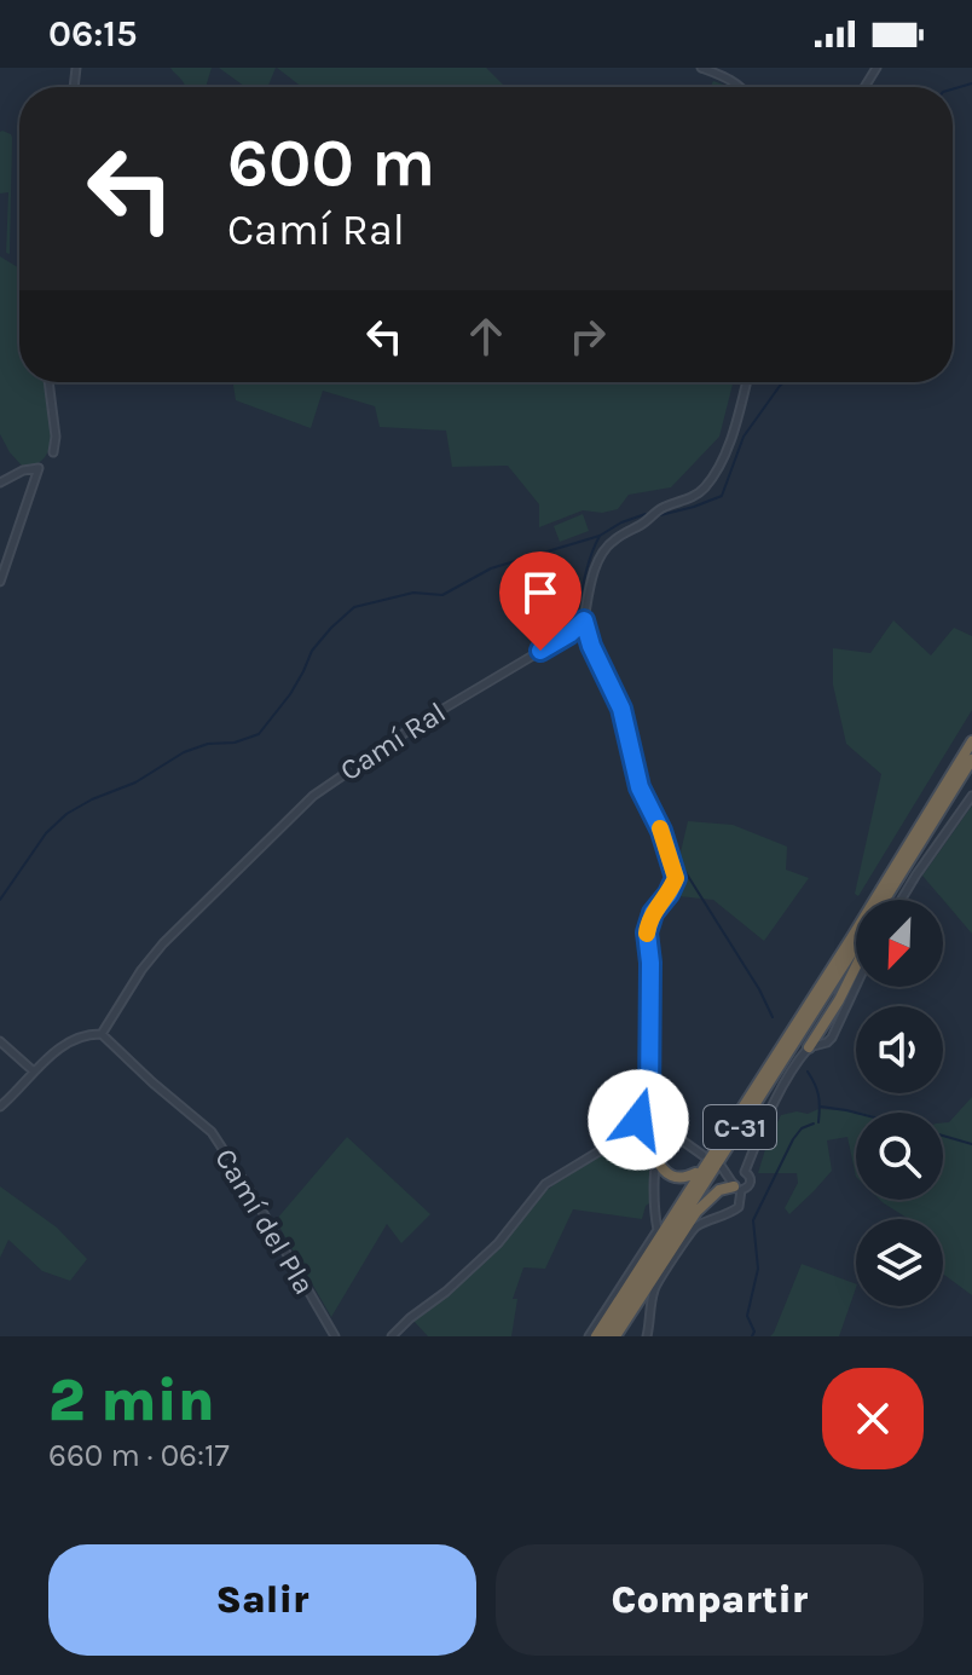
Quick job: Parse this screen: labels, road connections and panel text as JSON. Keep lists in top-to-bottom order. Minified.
{"streets":{"highway":["C-31"],"street":["Camí Ral","Camí del Pla"]},"crossings":[["Camí Ral","Camí del Pla"]],"north":"bottom left","page":{"status":"06:15","turn":["600 m","Camí Ral"],"heading":["2 min","660 m · 06:17"],"buttons":["Salir","Compartir"]}}
